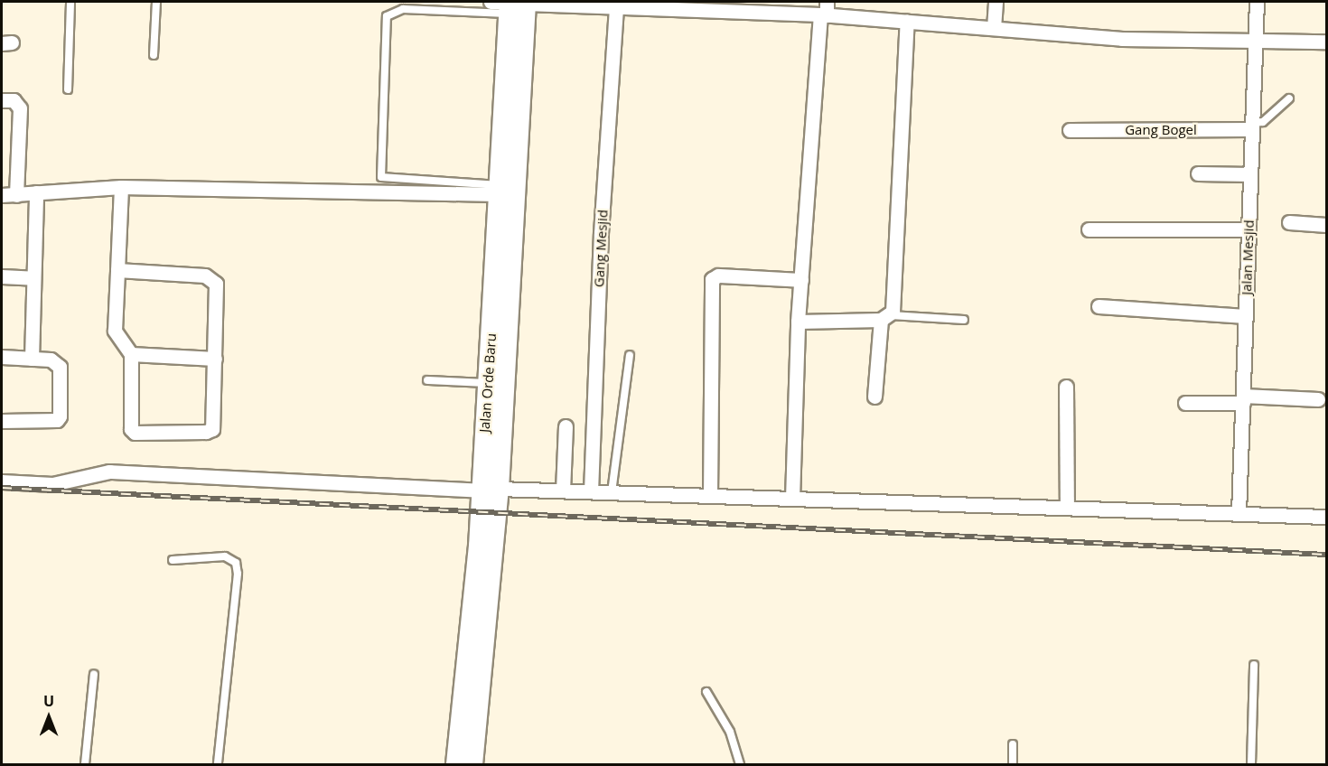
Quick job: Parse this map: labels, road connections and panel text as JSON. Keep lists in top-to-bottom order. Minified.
{"streets":{"main road":["Jalan Orde Baru"],"street":["Gang Bogel","Gang Mesjid","Jalan Mesjid"]},"crossings":[["Gang Bogel","Jalan Mesjid"]],"north":"top"}
